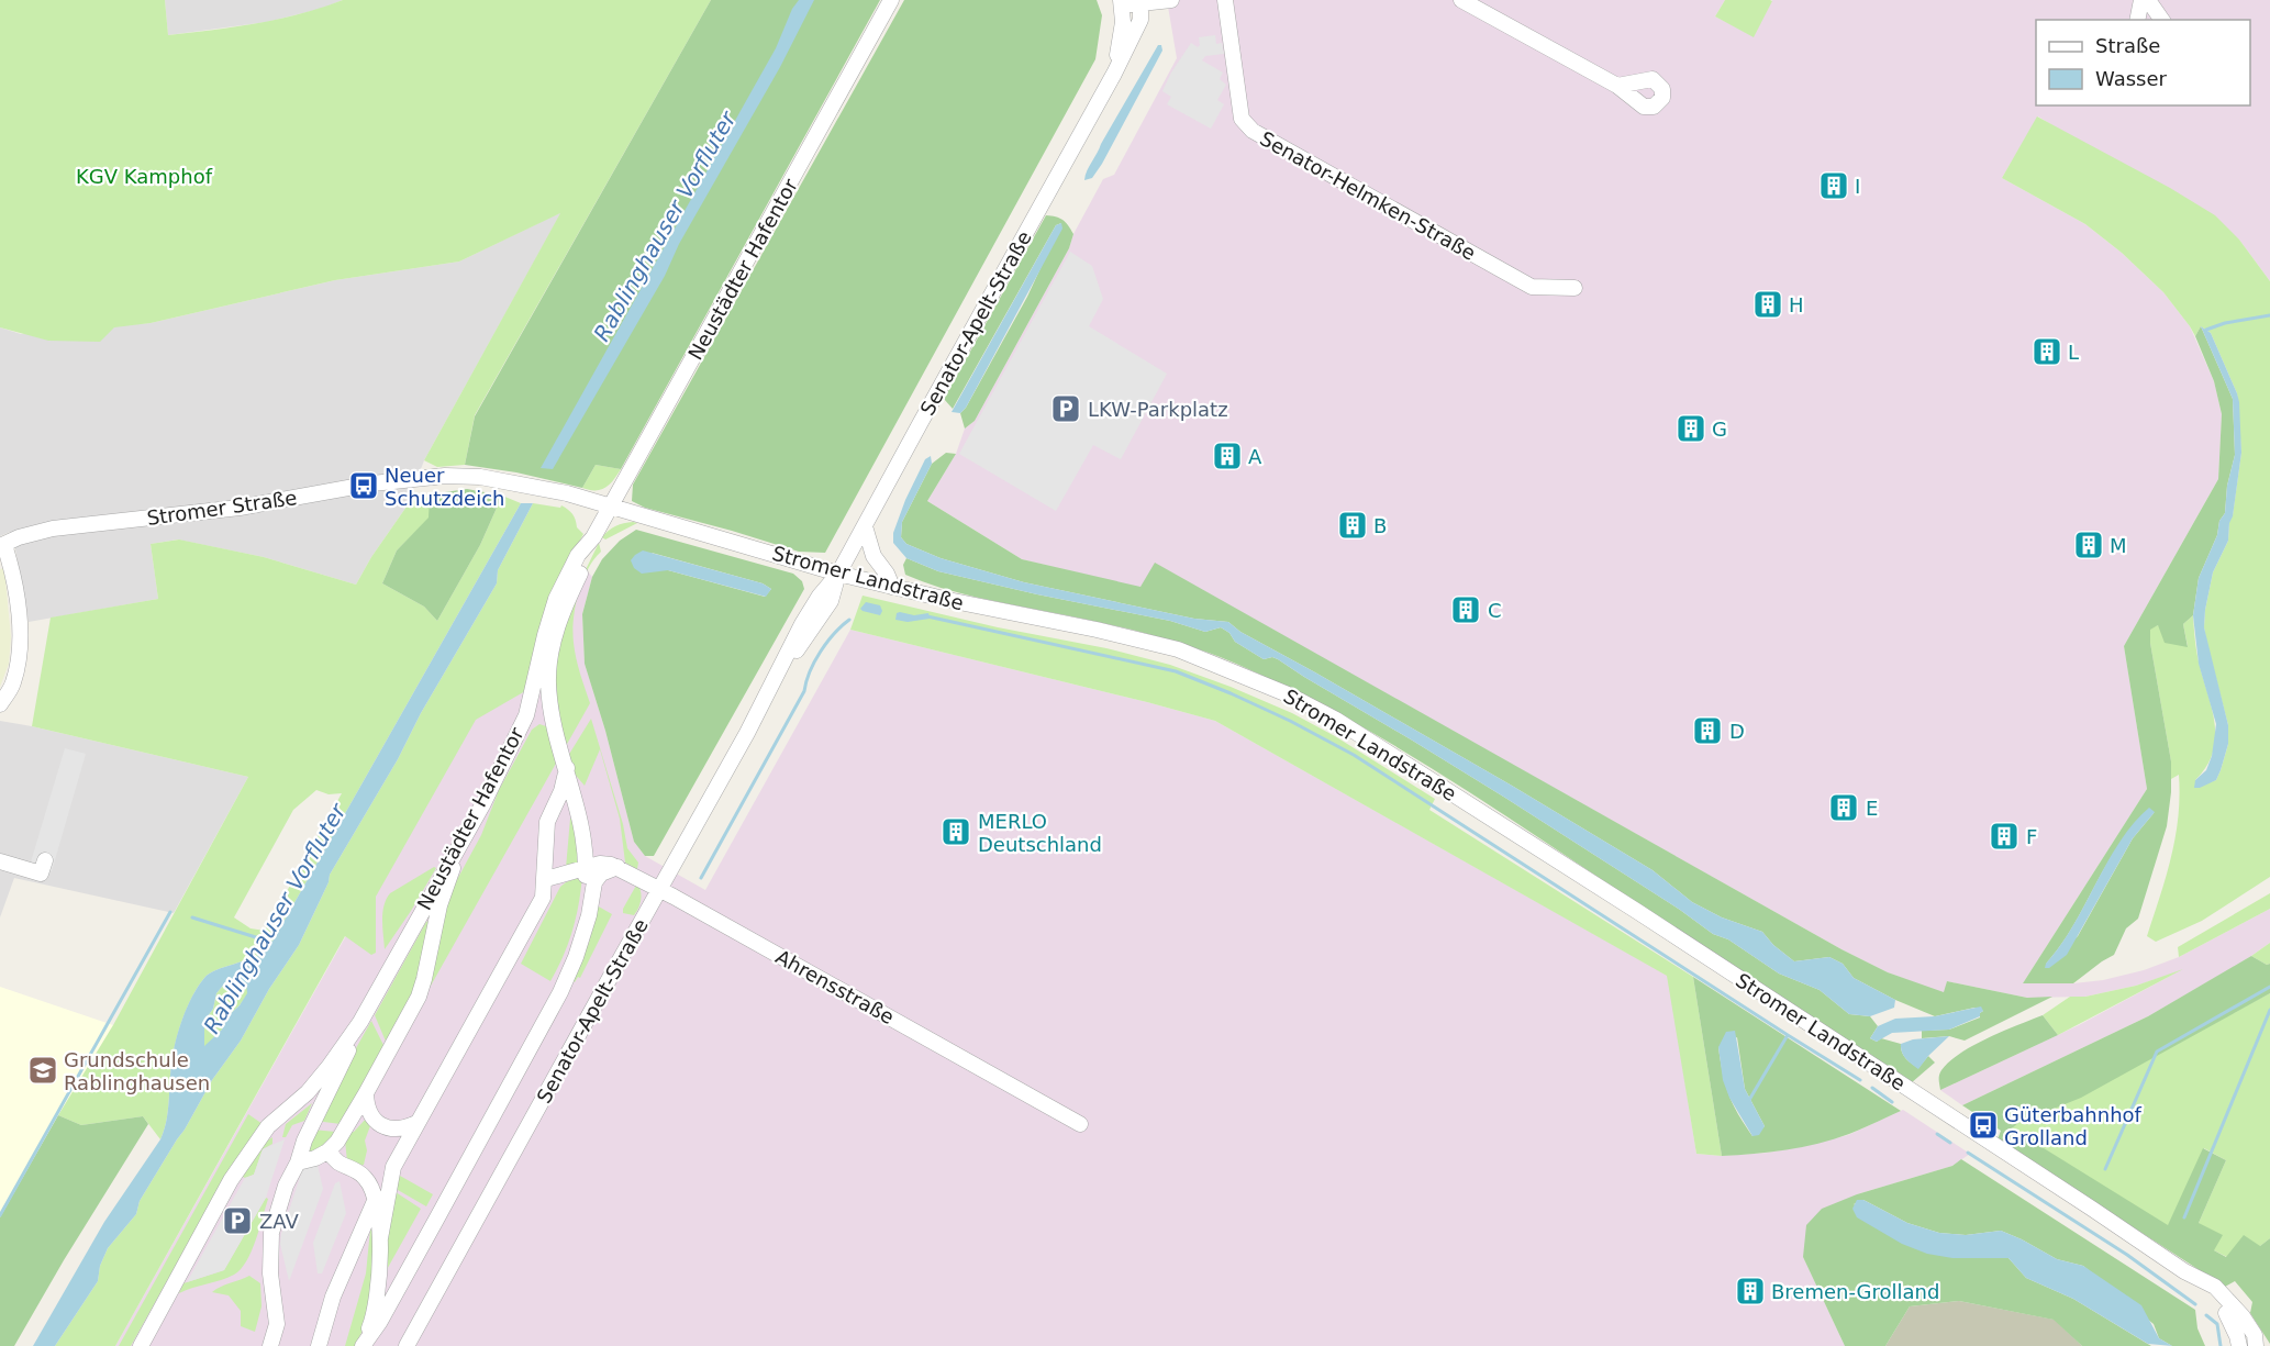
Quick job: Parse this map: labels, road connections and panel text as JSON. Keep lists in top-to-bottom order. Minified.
{"streets":{"street":["Senator-Helmken-Straße","Neustädter Hafentor","Senator-Apelt-Straße","Stromer Straße","Stromer Landstraße","Ahrensstraße"]},"crossings":[["Neustädter Hafentor","Stromer Landstraße"],["Neustädter Hafentor","Ahrensstraße"],["Senator-Apelt-Straße","Stromer Landstraße"],["Senator-Apelt-Straße","Ahrensstraße"],["Stromer Straße","Stromer Landstraße"]],"water":["Rablinghauser Vorfluter"],"parks":["KGV Kamphof"],"places":{"building":["I","H","L","G","A","B","M","C","D","E","MERLO Deutschland","F","Bremen-Grolland"],"parking":["LKW-Parkplatz","ZAV"],"bus stop":["Neuer Schutzdeich","Güterbahnhof Grolland"],"school or university":["Grundschule Rablinghausen"]},"legend":["Straße","Wasser"]}
